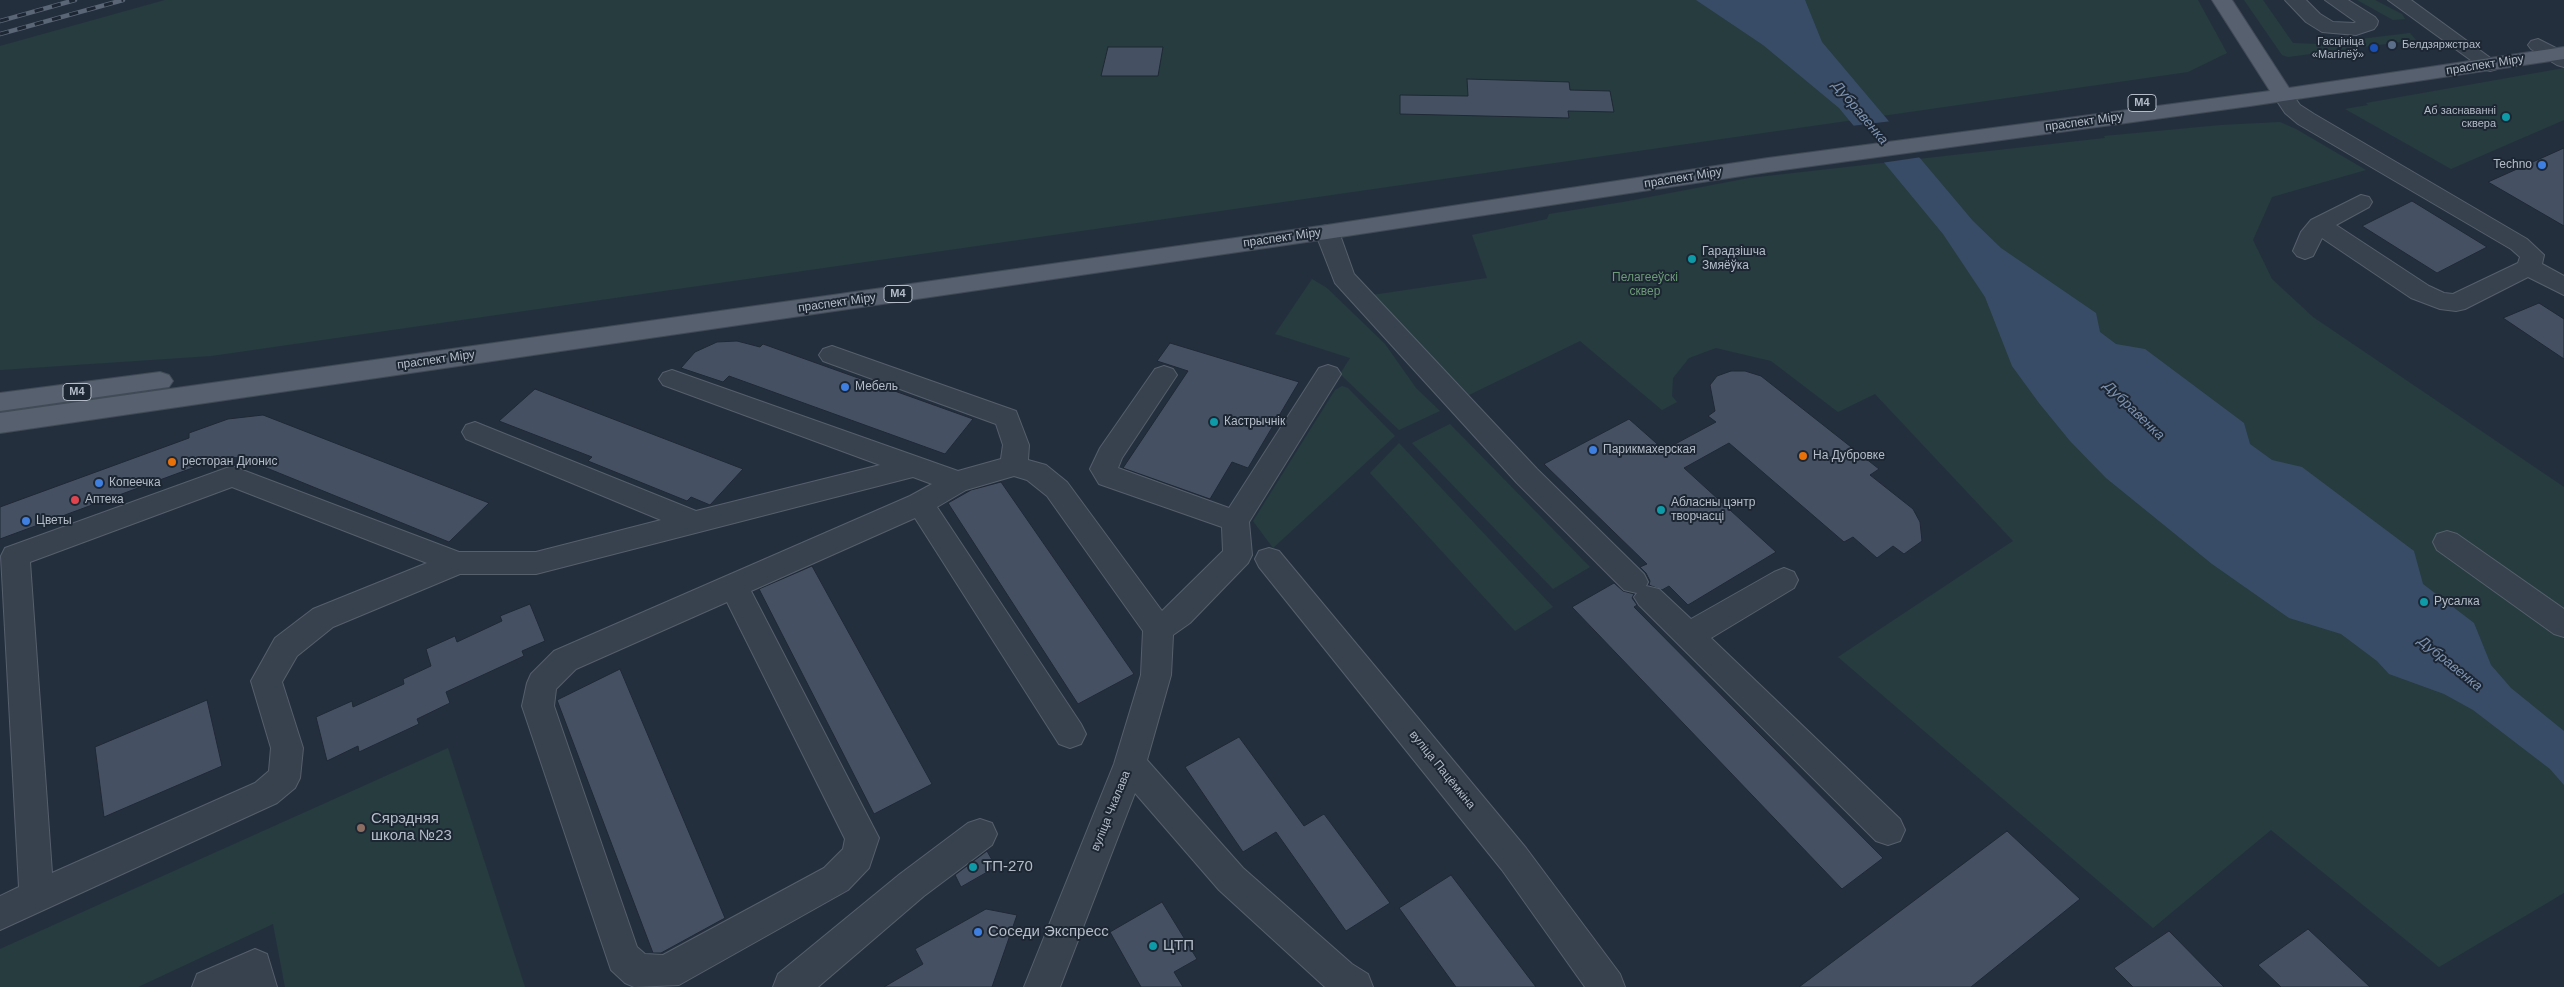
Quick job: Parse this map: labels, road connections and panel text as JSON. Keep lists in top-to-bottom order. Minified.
{"streets":{"main road":["праспект Міру","М4"],"street":["вуліца Пацёмкіна","вуліца Чкалава"]},"water":["Дубравенка"],"parks":["Пелагееўскі сквер"],"places":["Белдзяржстрах","Гасцініца «Магілёў»","Аб заснаванні сквера","Techno","Гарадзішча Змяёўка","Мебель","Кастрычнік","Парикмахерская","На Дубровке","ресторан Дионис","Копеечка","Аптека","Абласны цэнтр творчасці","Цветы","Русалка","Сярэдняя школа №23","ТП-270","Соседи Экспресс","ЦТП"]}
